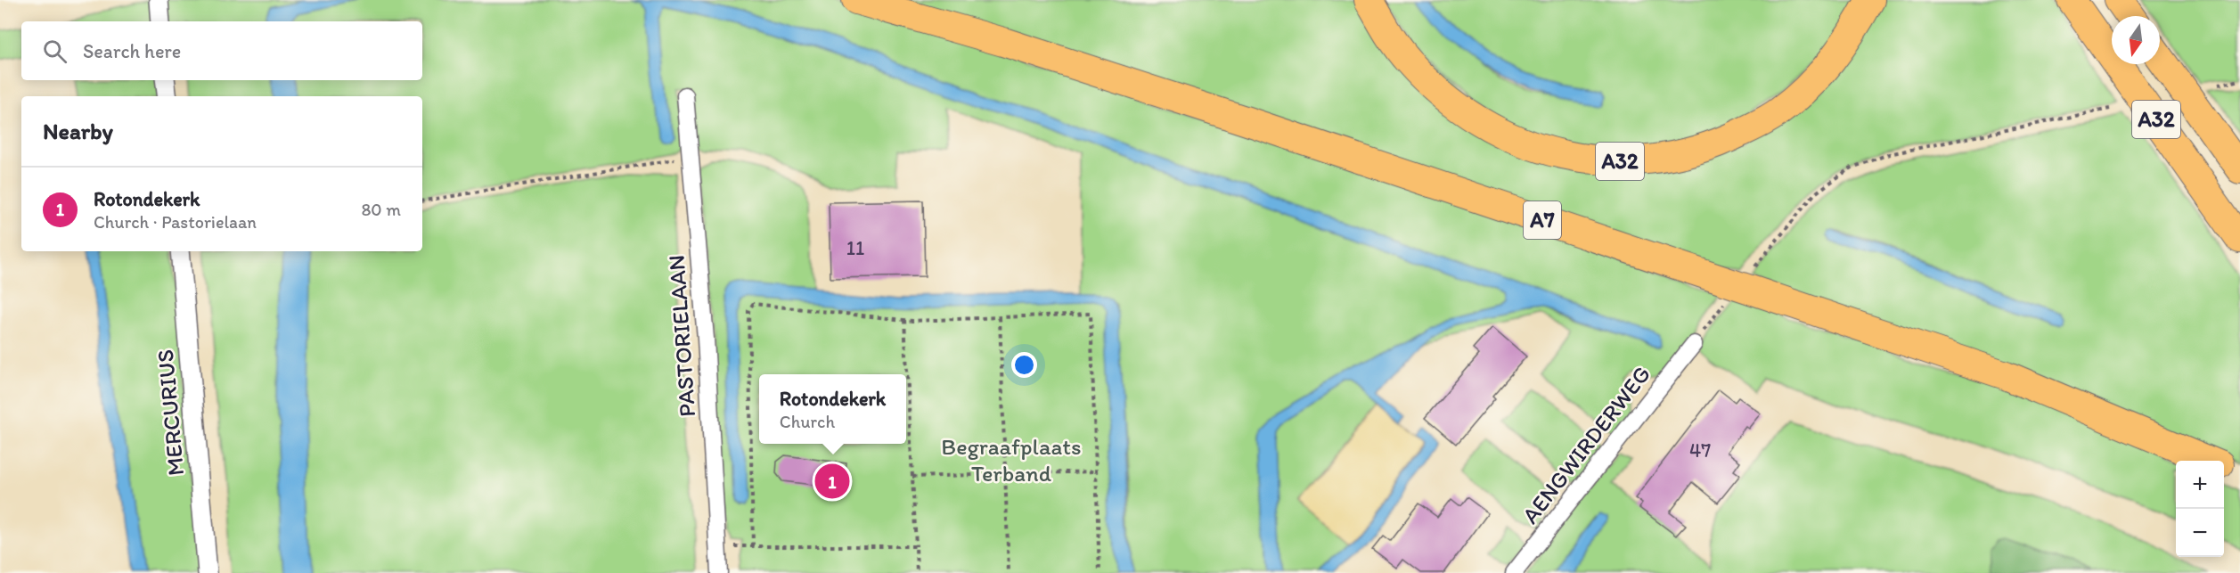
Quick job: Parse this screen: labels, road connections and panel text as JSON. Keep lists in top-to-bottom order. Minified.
{"streets":{"highway":["A32","A7"],"street":["PASTORIELAAN","MERCURIUS","AENGWIRDERWEG"]},"parks":["Begraafplaats Terband"],"house_numbers":["11","47"],"north":"bottom","page":{"search":"Search here","heading":"Nearby","list":[{"mark":"1","name":"Rotondekerk","note":"Church · Pastorielaan","value":"80 m"}],"popup":["Rotondekerk","Church"],"map_buttons":["+","−"],"pins":"1"}}
